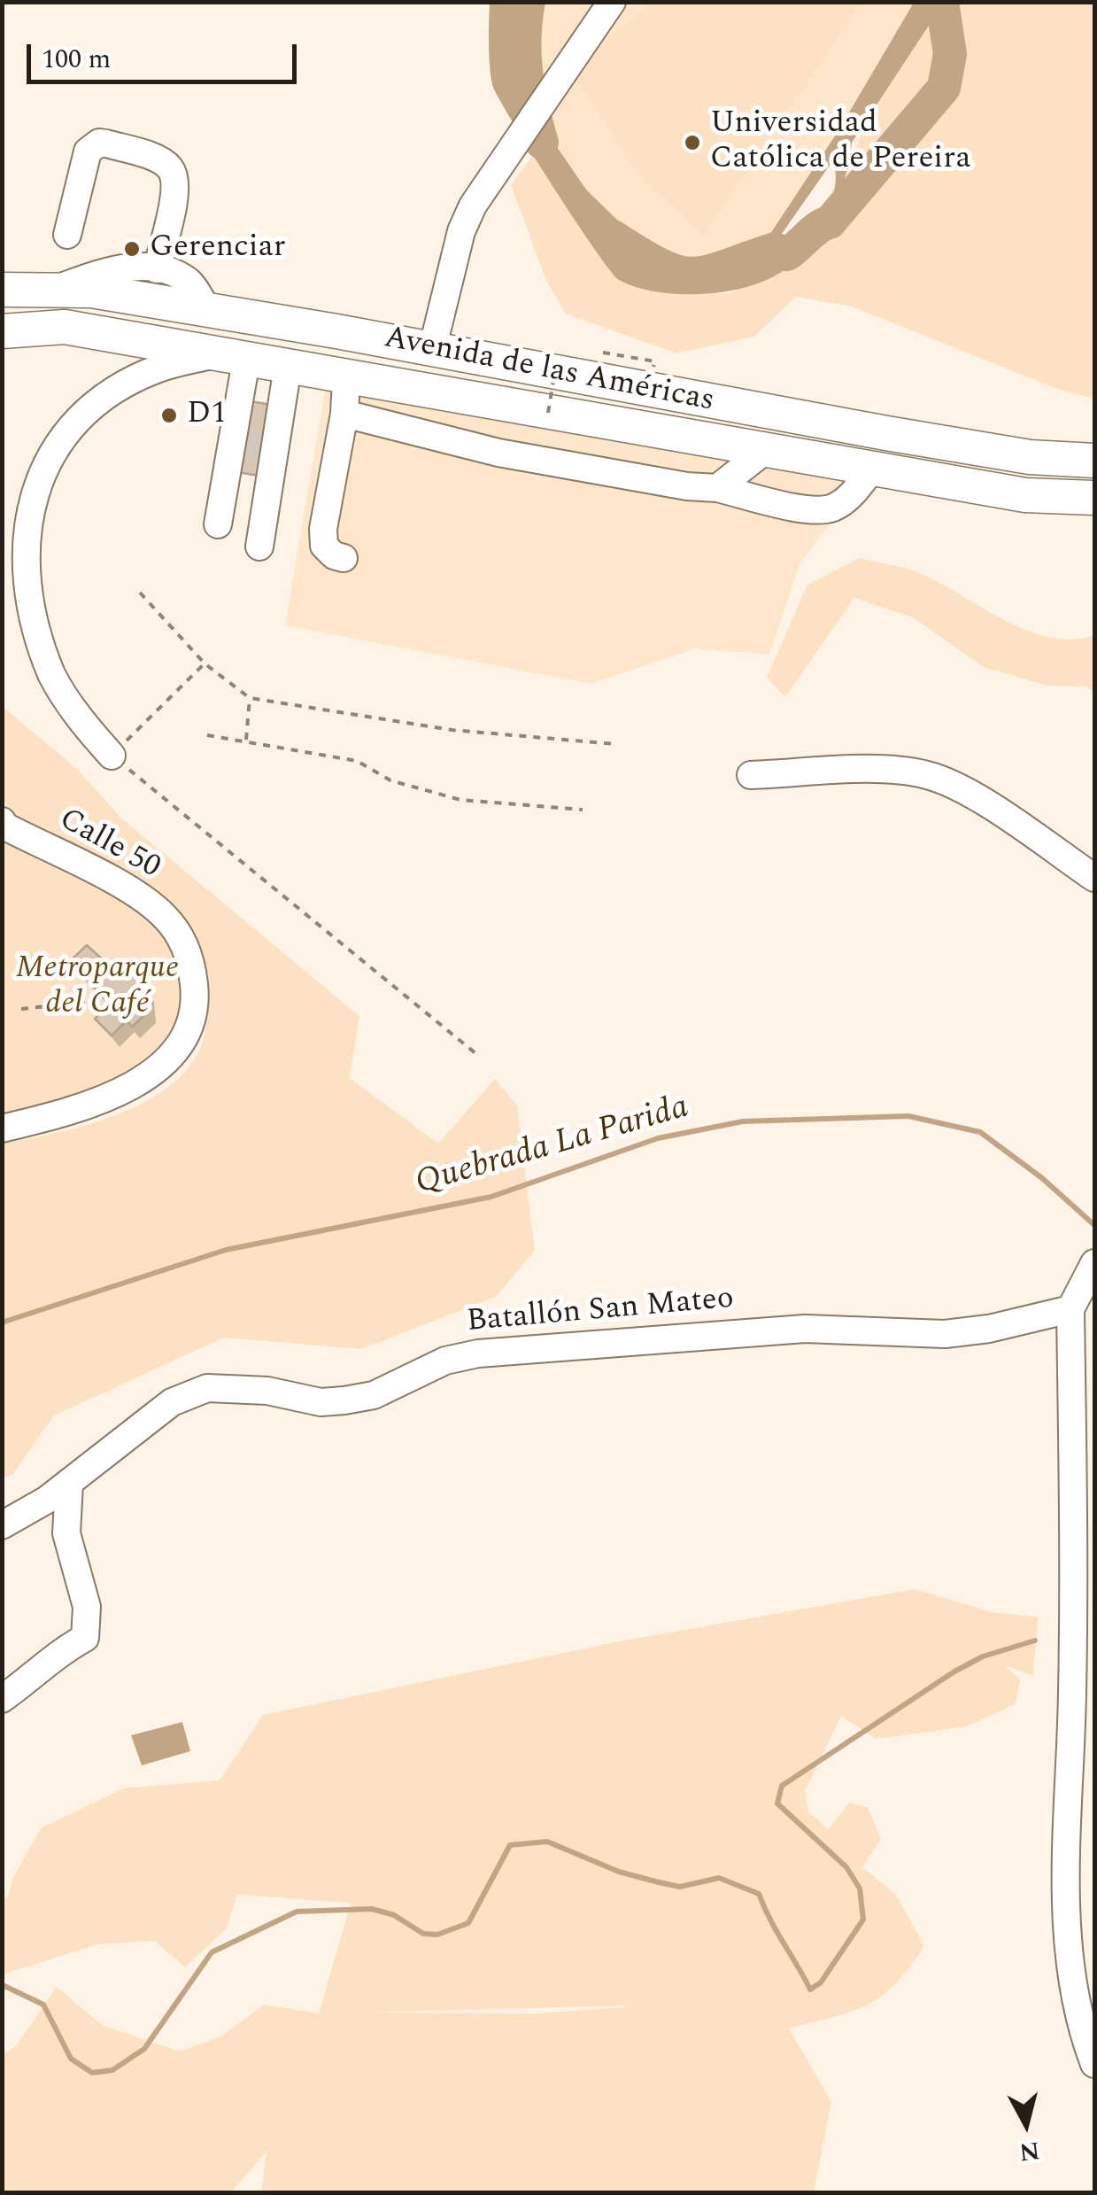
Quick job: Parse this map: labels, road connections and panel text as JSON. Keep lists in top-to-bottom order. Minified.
{"streets":{"main road":["Avenida de las Américas"],"street":["Calle 50","Batallón San Mateo"]},"water":["Quebrada La Parida"],"parks":["Metroparque del Café"],"places":["Universidad Católica de Pereira","Gerenciar","D1"],"scale_bar":"100 m","north":"bottom"}
